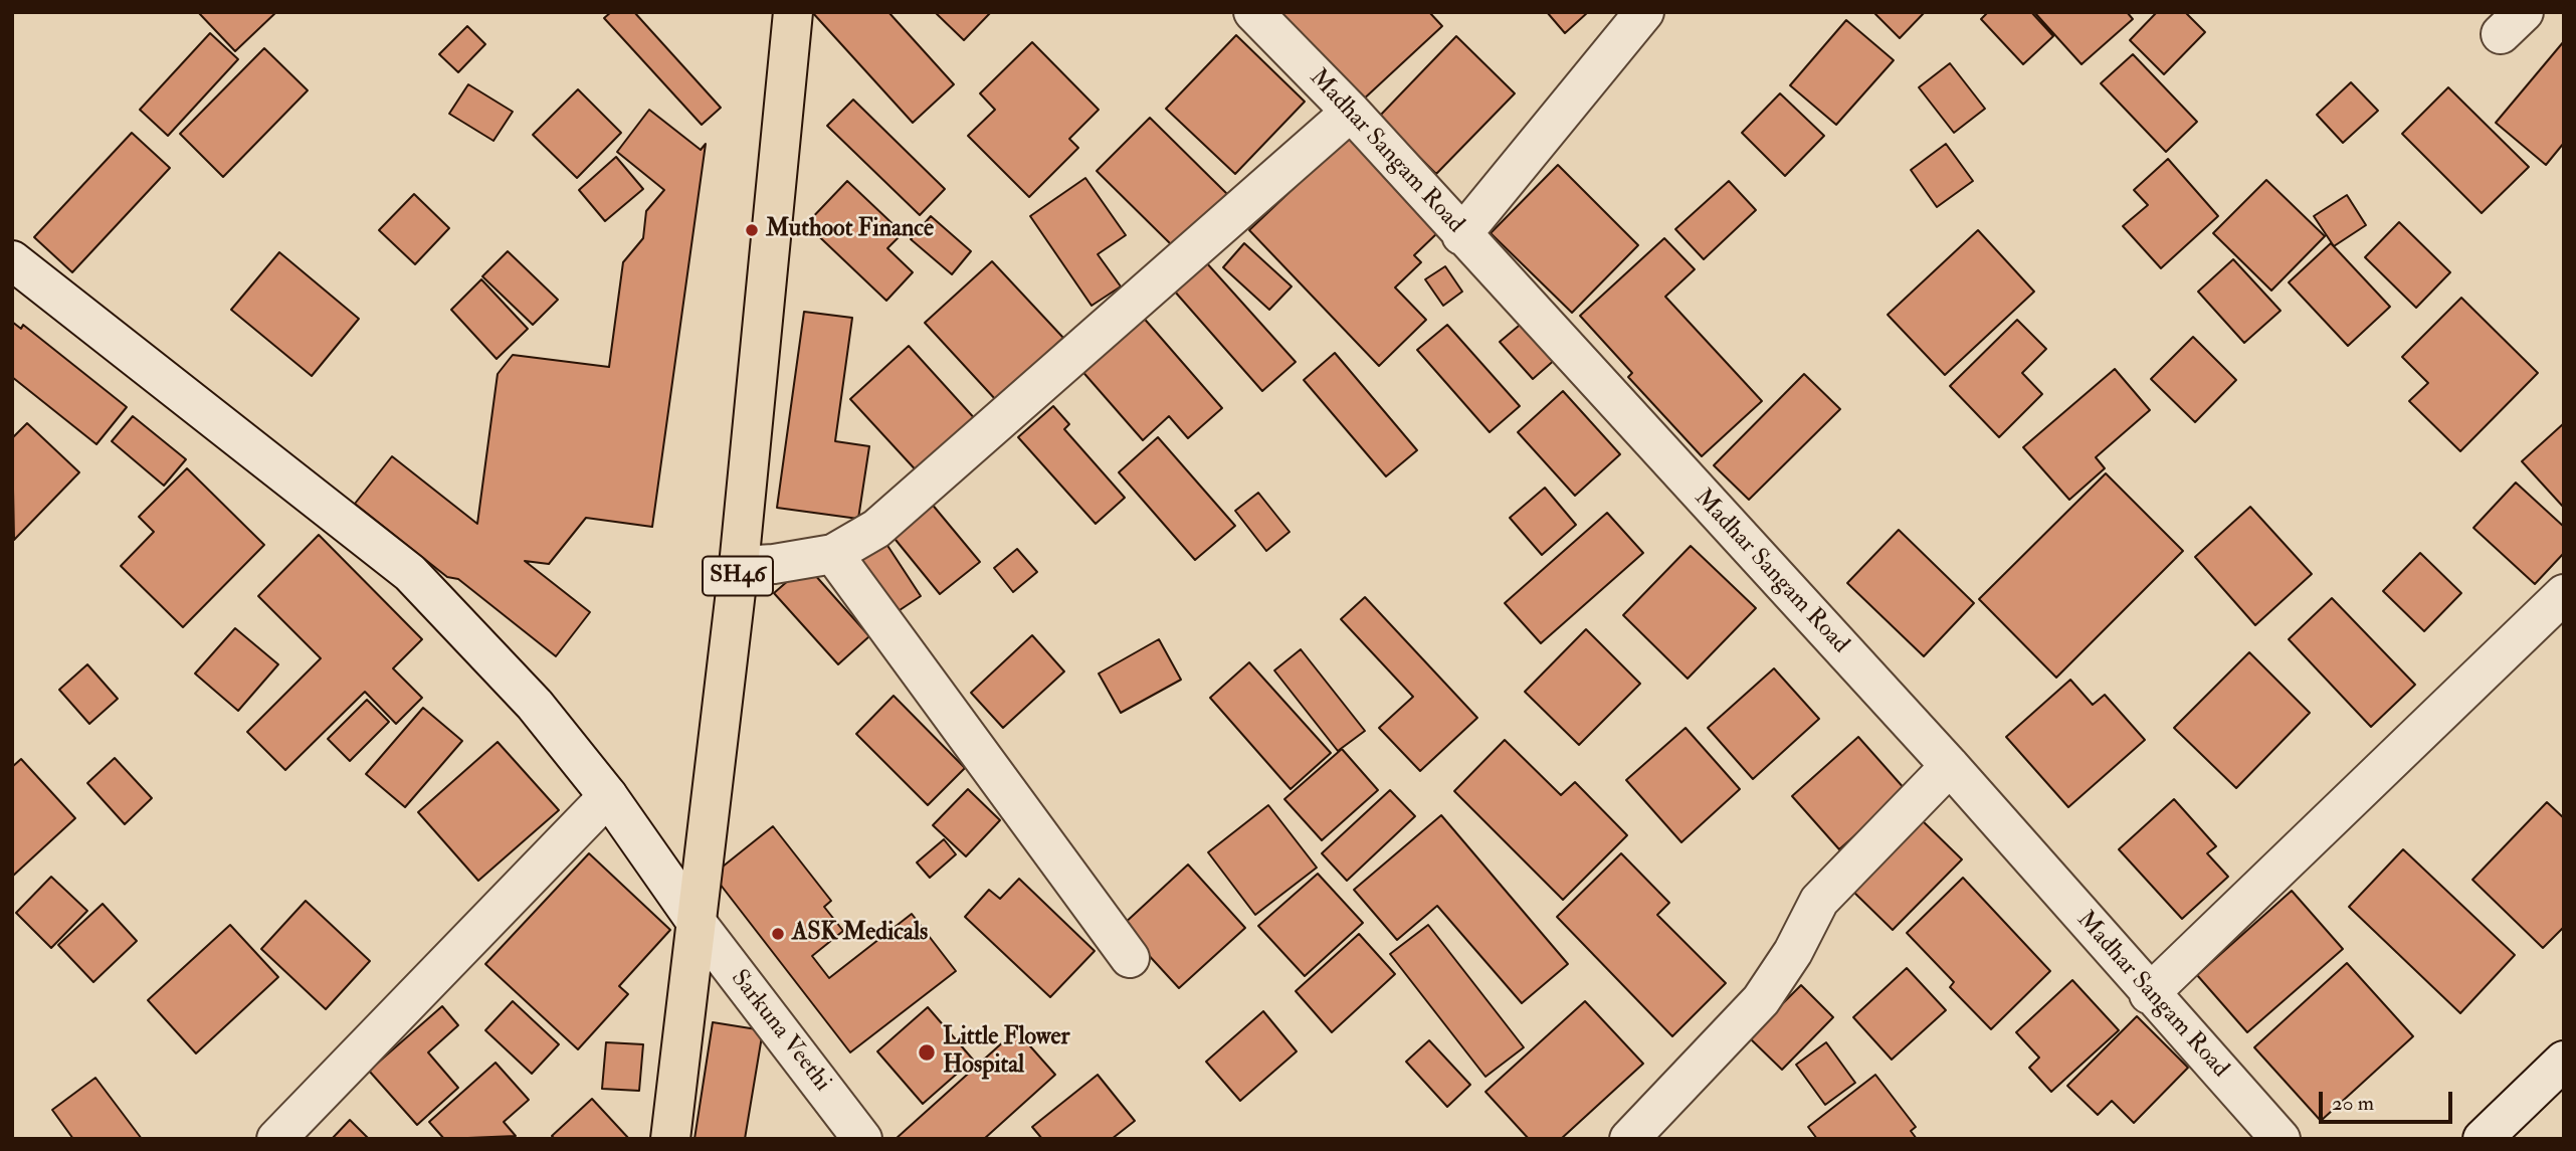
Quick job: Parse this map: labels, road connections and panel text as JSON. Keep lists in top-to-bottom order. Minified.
{"streets":{"main road":["SH46"],"street":["Madhar Sangam Road","Sarkuna Veethi"]},"crossings":[["SH46","Sarkuna Veethi"]],"places":["Muthoot Finance","ASK Medicals","Little Flower Hospital"],"scale_bar":"20 m"}
